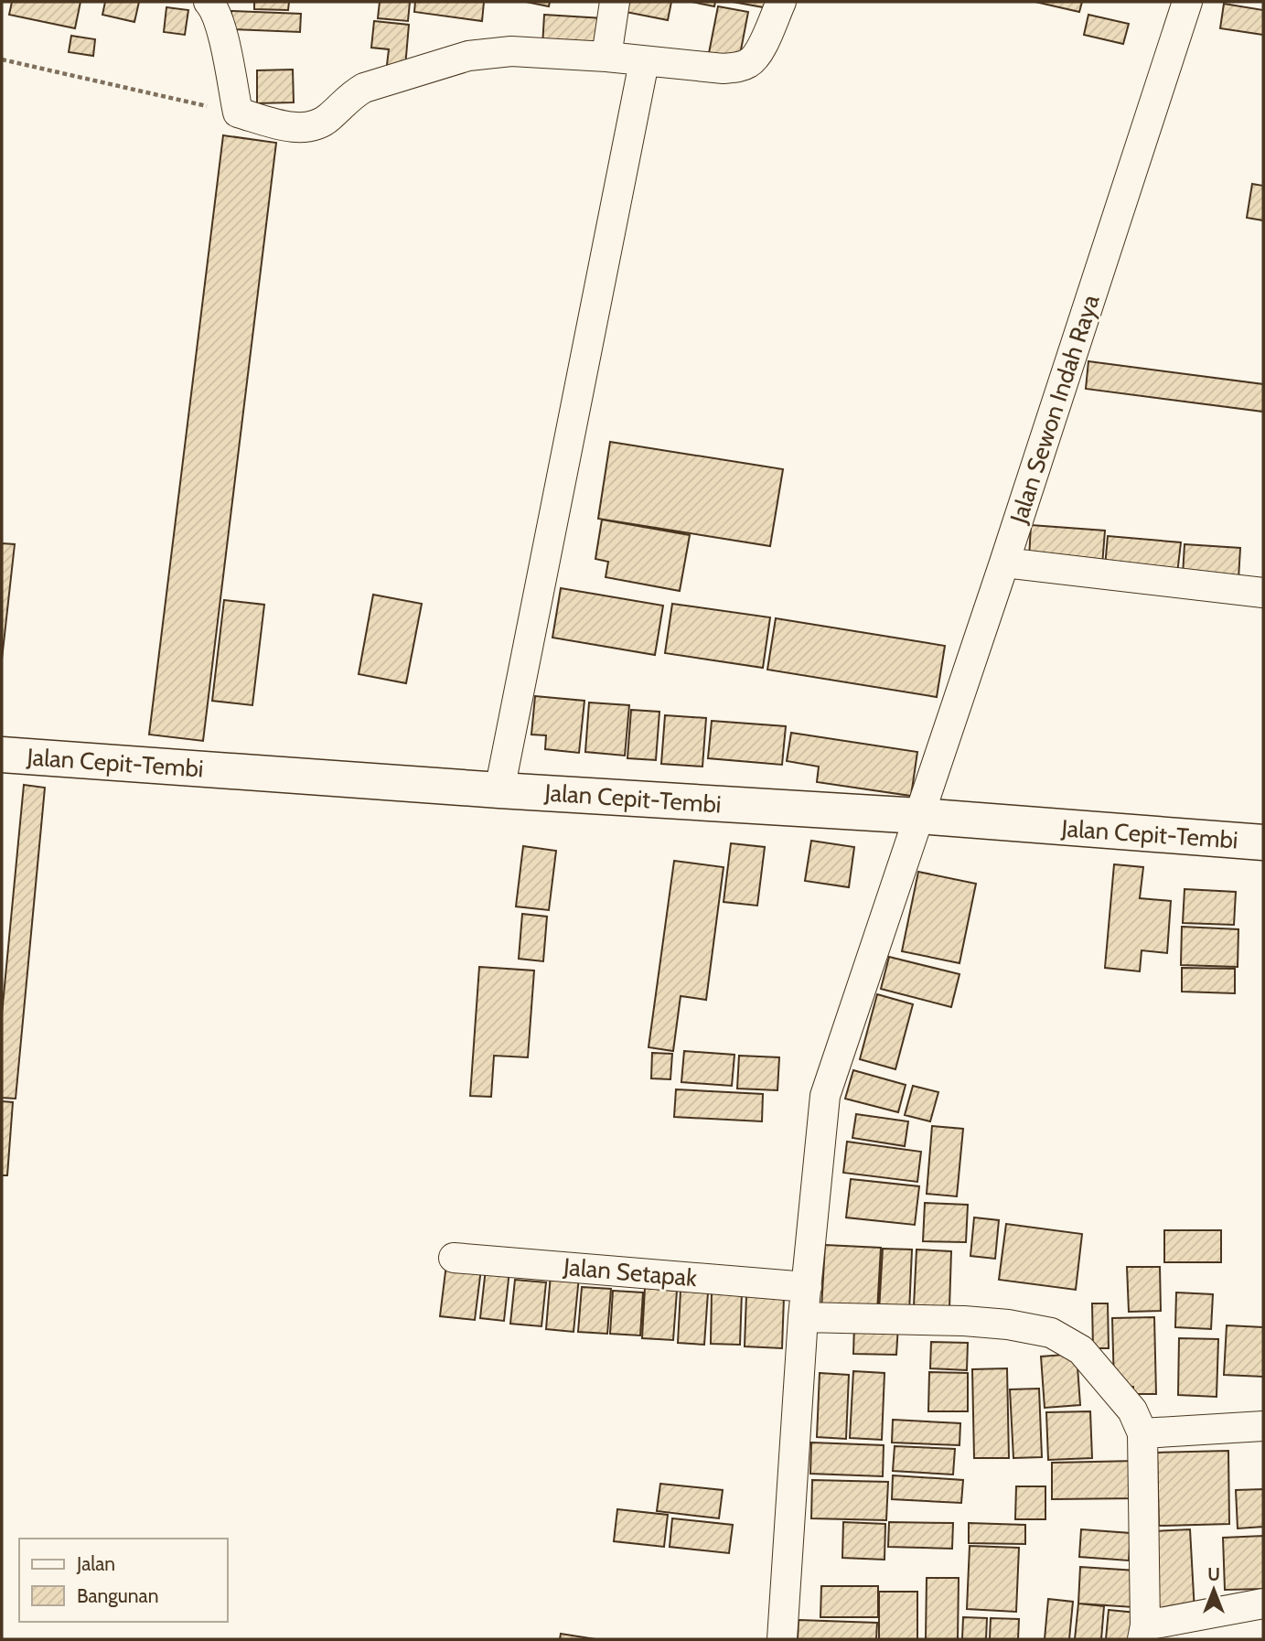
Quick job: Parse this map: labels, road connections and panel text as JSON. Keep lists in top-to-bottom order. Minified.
{"streets":{"main road":["Jalan Cepit-Tembi"],"street":["Jalan Sewon Indah Raya","Jalan Setapak"]},"crossings":[["Jalan Sewon Indah Raya","Jalan Cepit-Tembi"],["Jalan Sewon Indah Raya","Jalan Setapak"]],"legend":["Jalan","Bangunan"],"north":"top"}
